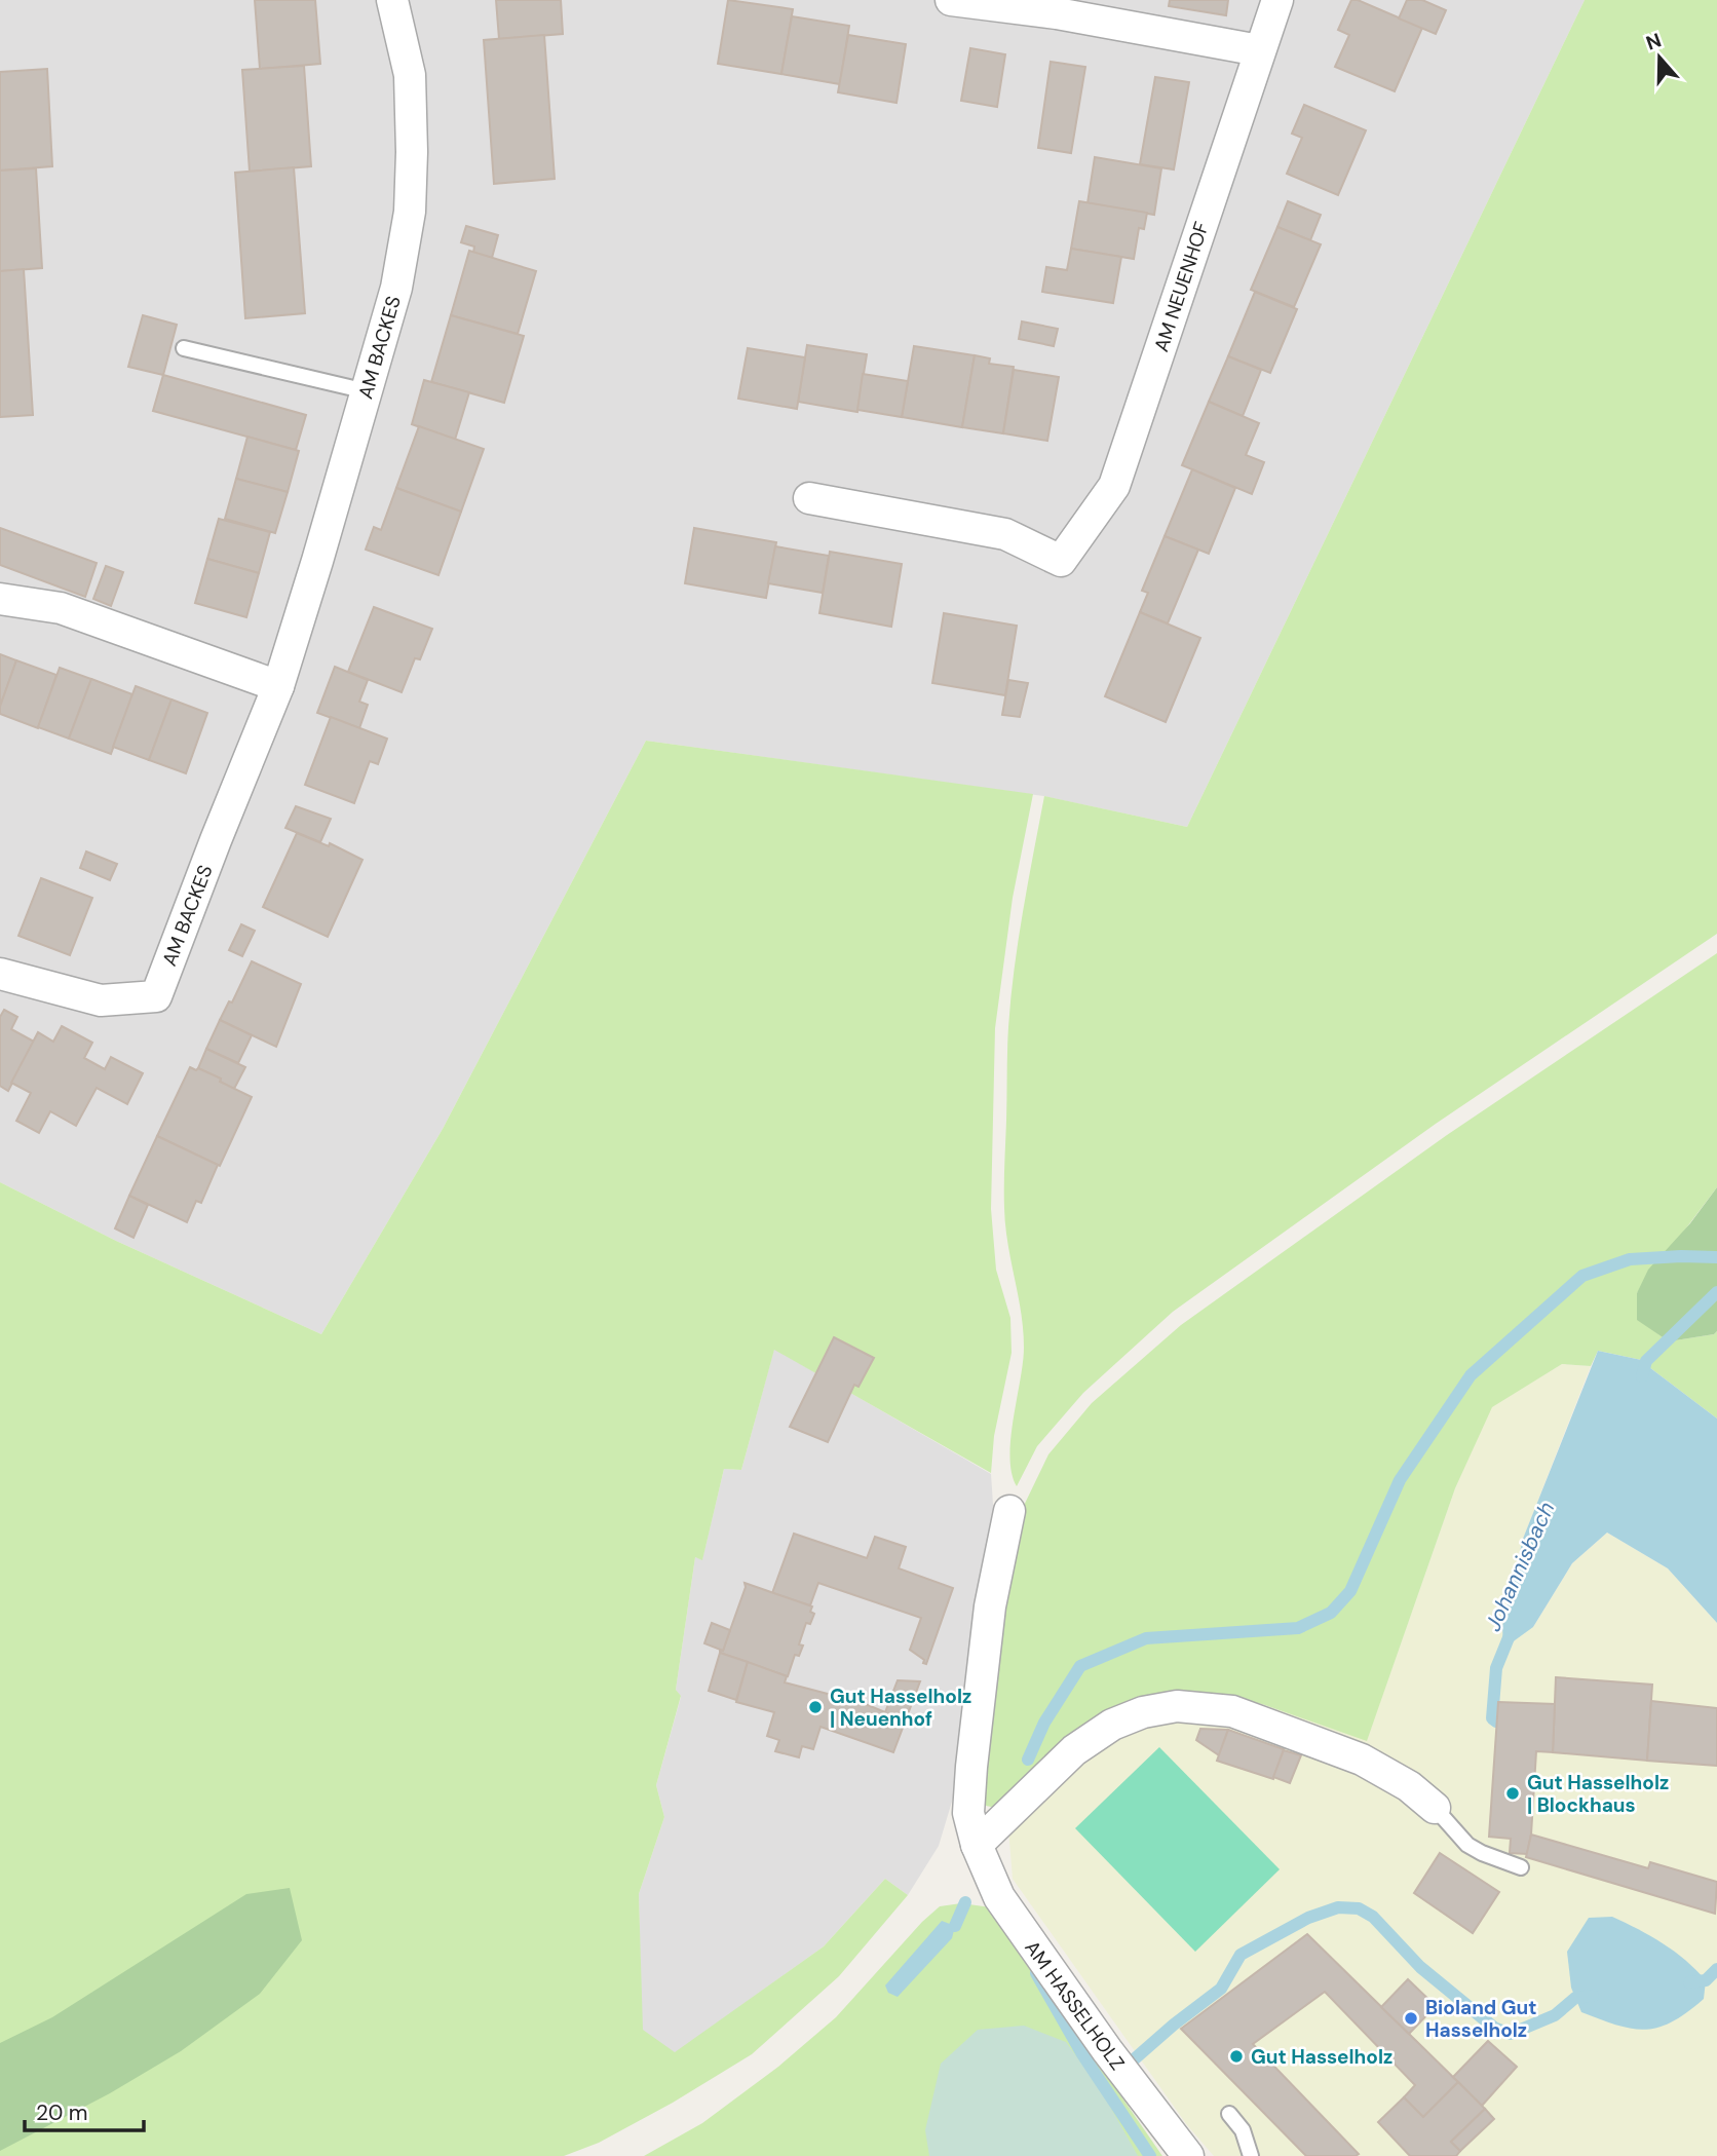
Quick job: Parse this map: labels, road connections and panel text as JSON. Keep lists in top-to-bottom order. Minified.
{"streets":{"street":["AM NEUENHOF","AM BACKES","AM HASSELHOLZ"]},"water":["Johannisbach"],"places":["Gut Hasselholz | Neuenhof","Gut Hasselholz | Blockhaus","Bioland Gut Hasselholz","Gut Hasselholz"],"scale_bar":"20 m","north":"top"}
